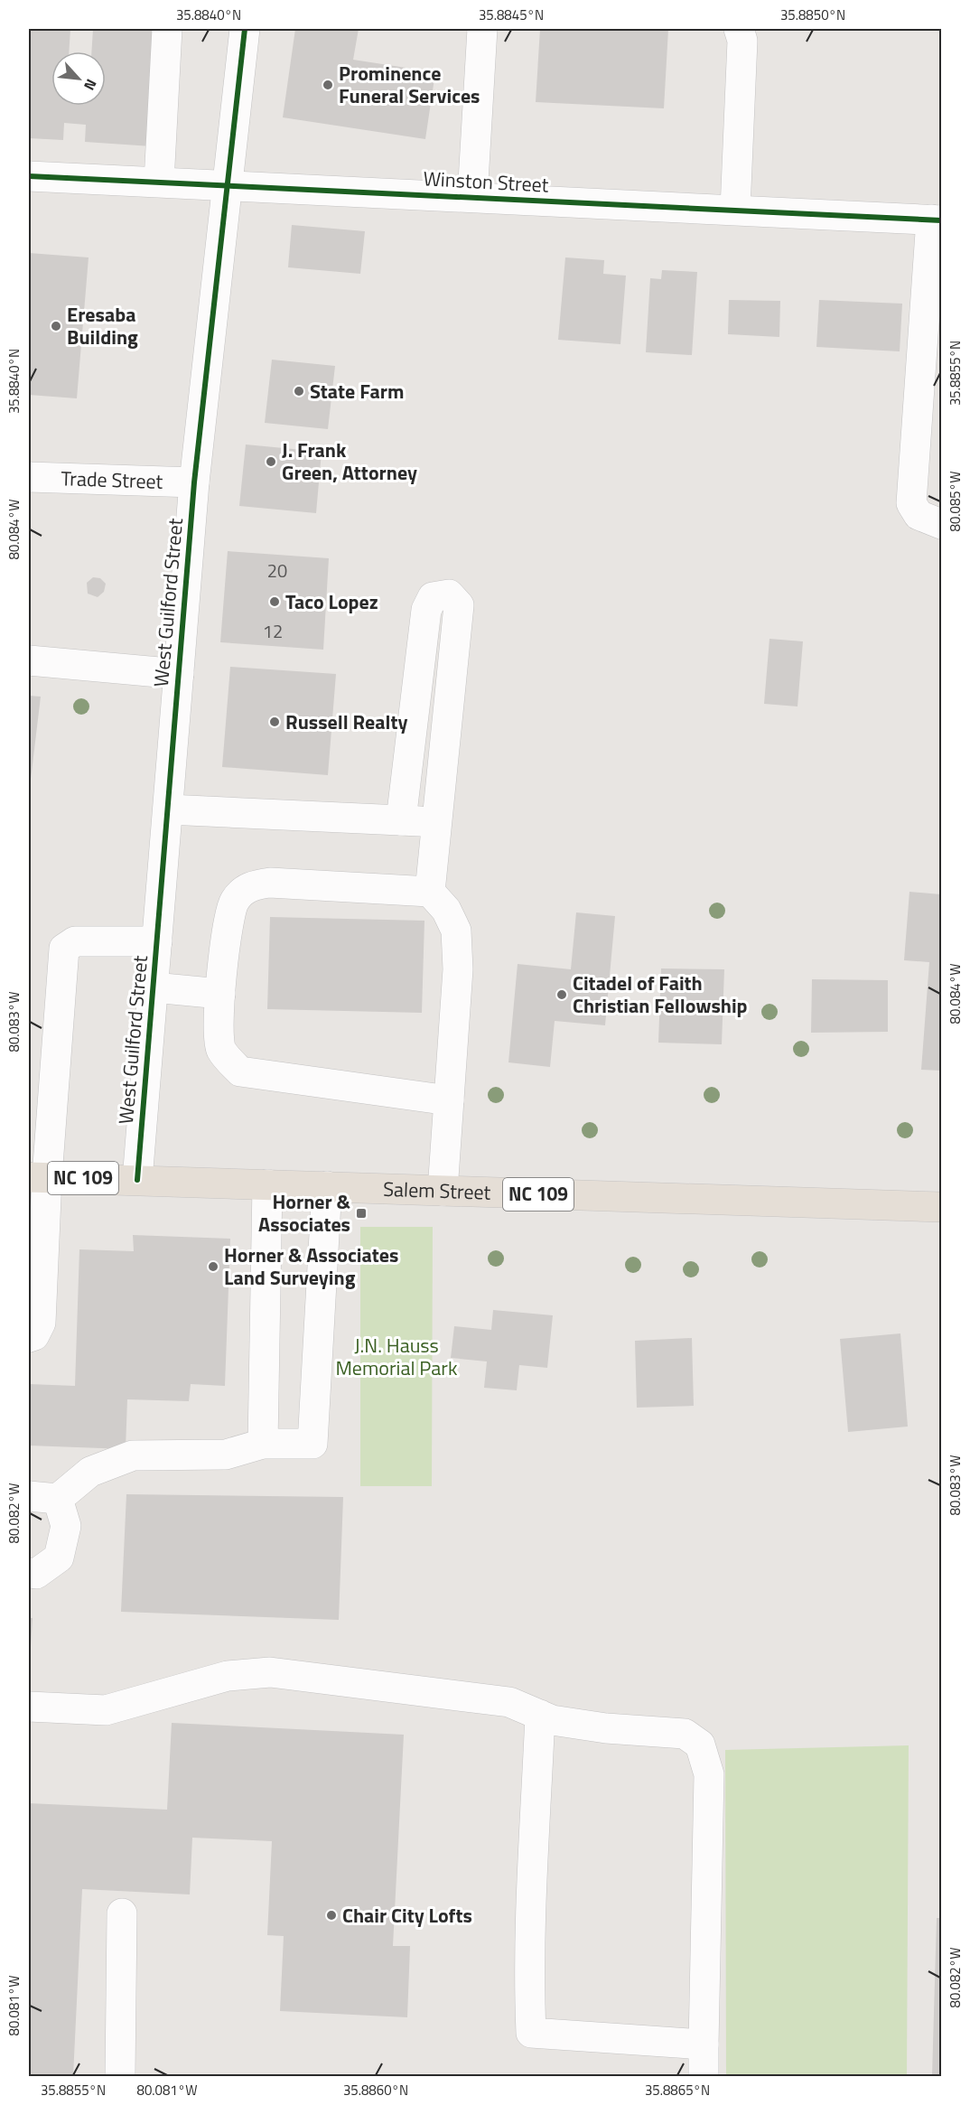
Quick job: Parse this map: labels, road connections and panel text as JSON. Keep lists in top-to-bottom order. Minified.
{"streets":{"main road":["NC 109","Salem Street"],"street":["Winston Street","Trade Street","West Guilford Street"]},"crossings":[["Winston Street","West Guilford Street"],["Trade Street","West Guilford Street"],["West Guilford Street","Salem Street"]],"parks":["J.N. Hauss Memorial Park"],"places":{"other":["Prominence Funeral Services","Eresaba Building","State Farm","J. Frank Green, Attorney","Taco Lopez","Russell Realty","Citadel of Faith Christian Fellowship","Horner & Associates Land Surveying","Chair City Lofts"],"transit":["Horner & Associates"]},"house_numbers":["20","12"],"north":"bottom right","coordinates":["35.8840°N","35.8845°N","35.8850°N","35.8855°N","80.085°W","80.084°W","80.083°W","80.082°W","80.081°W","35.8860°N","35.8865°N"]}
